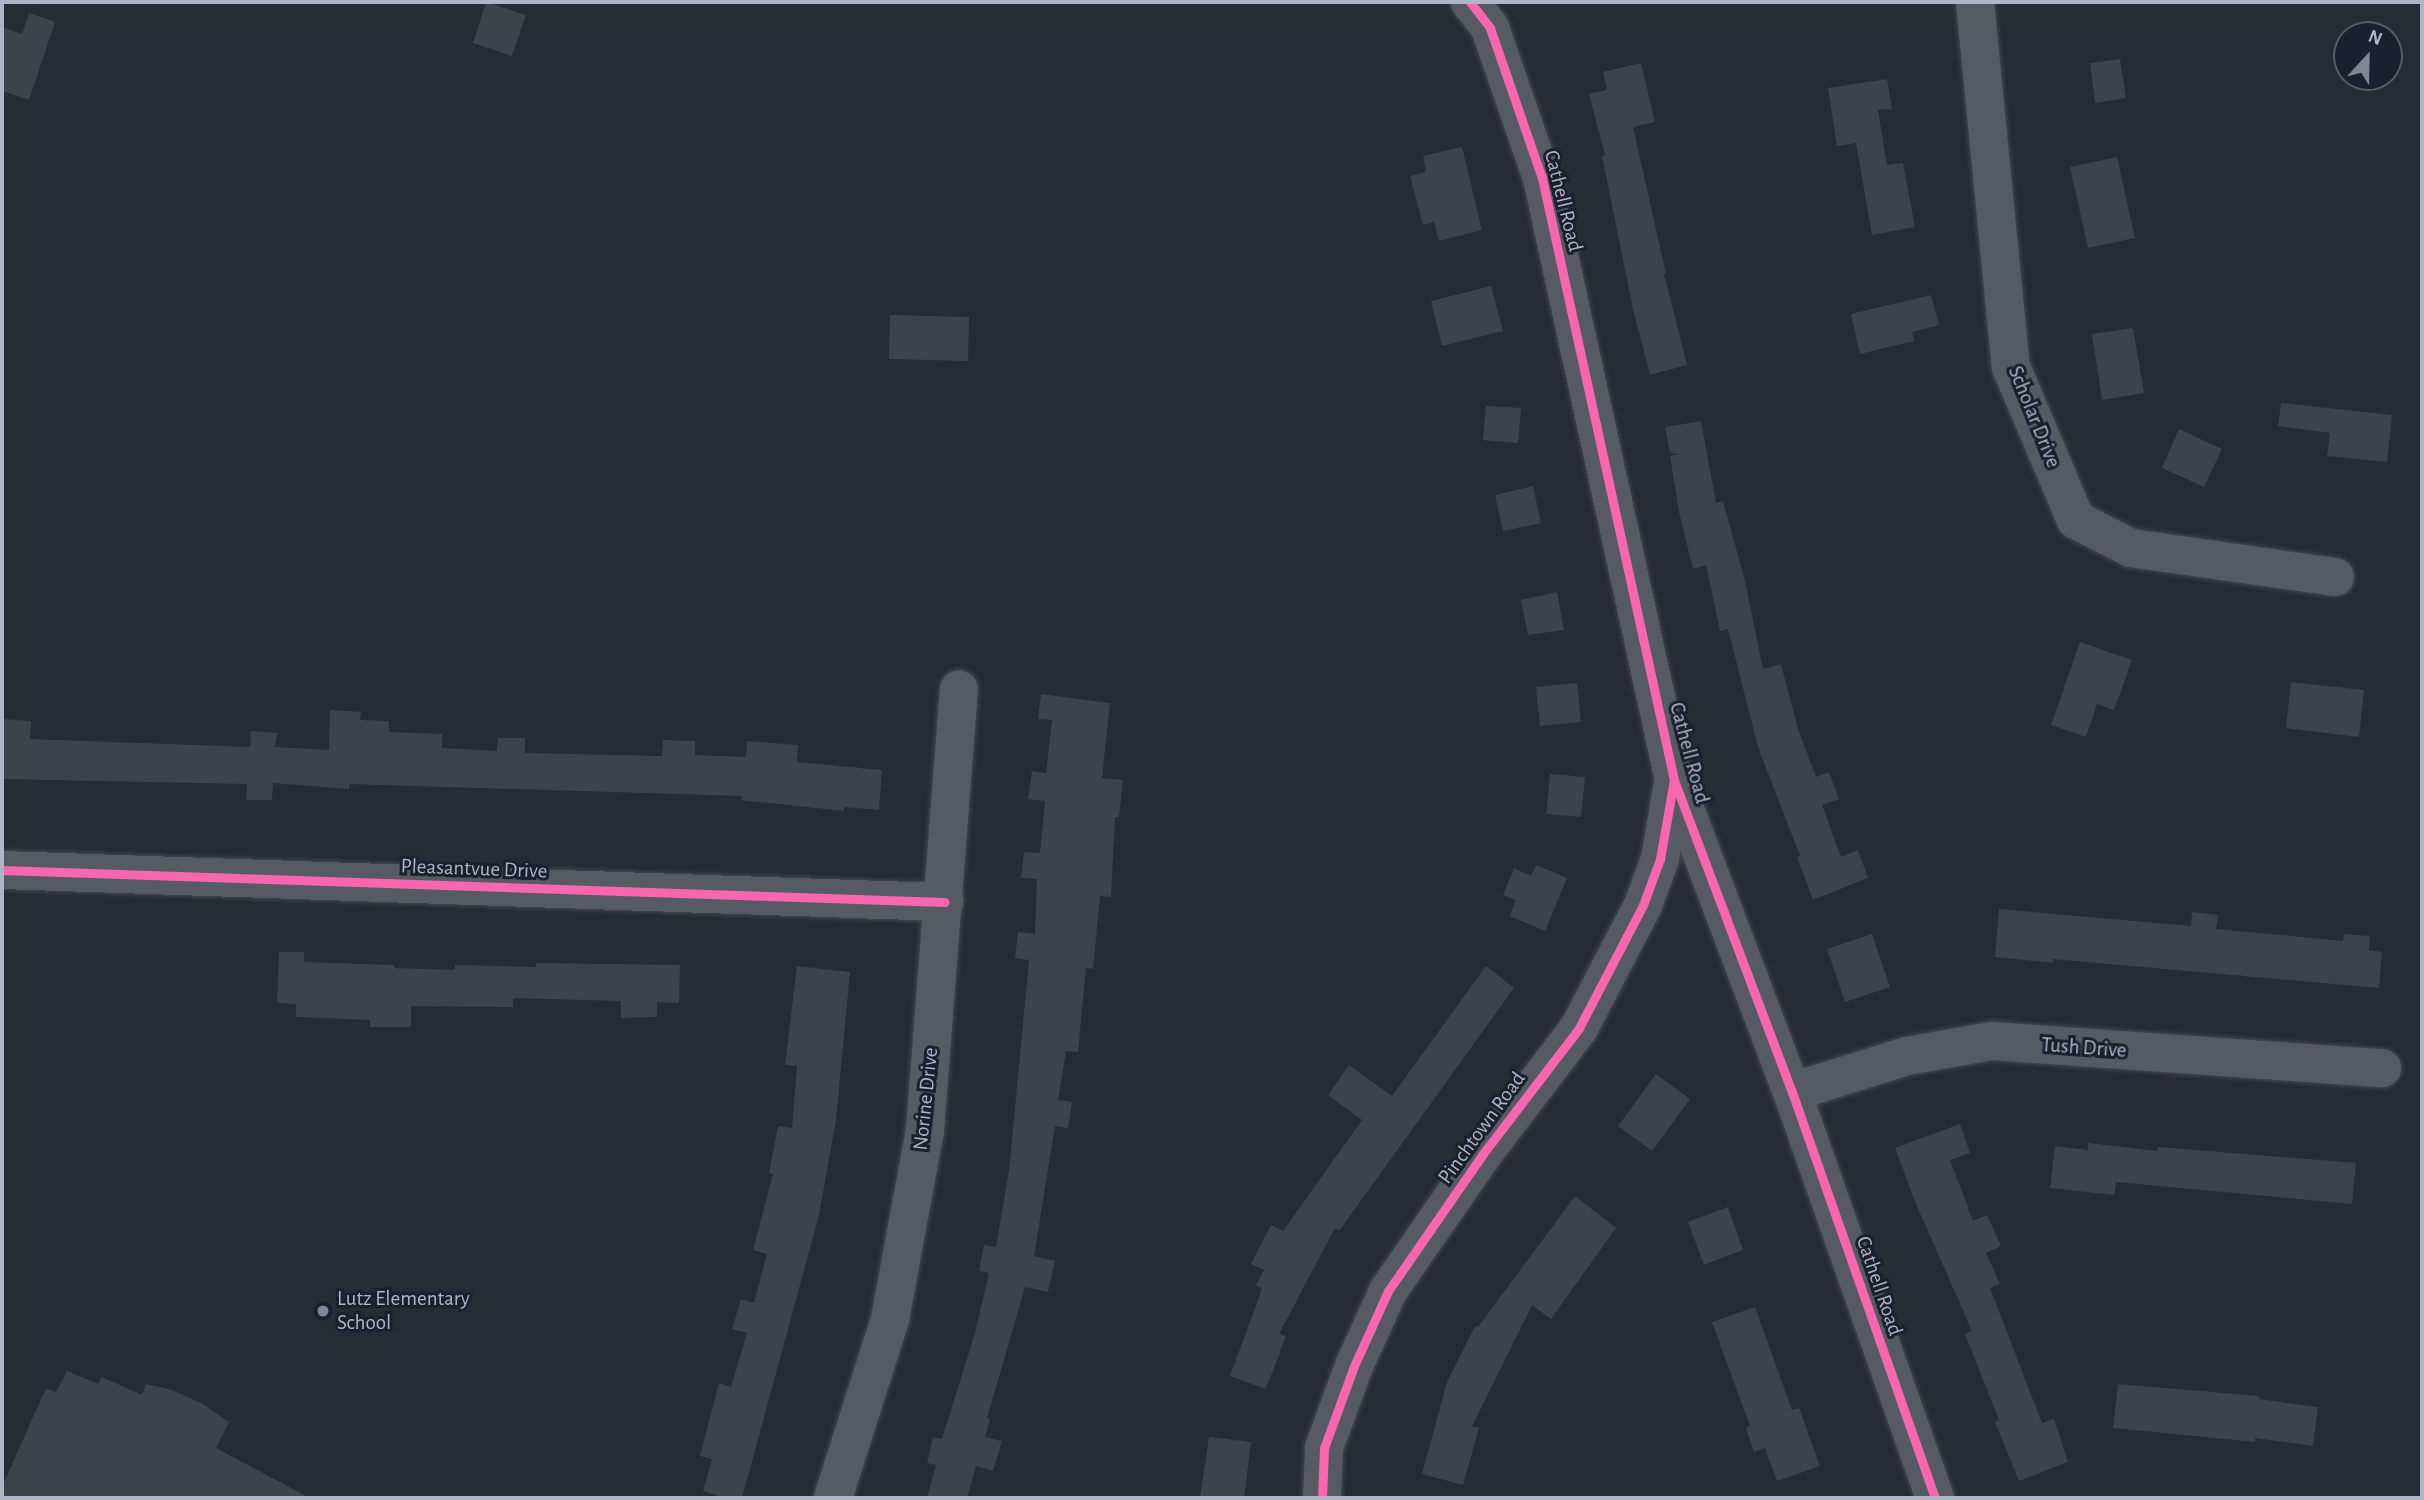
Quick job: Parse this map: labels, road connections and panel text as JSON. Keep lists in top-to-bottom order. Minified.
{"streets":{"street":["Cathell Road","Scholar Drive","Pleasantvue Drive","Tush Drive","Norine Drive","Pinchtown Road"]},"crossings":[["Cathell Road","Tush Drive"],["Cathell Road","Pinchtown Road"],["Pleasantvue Drive","Norine Drive"]],"places":["Lutz Elementary School"],"north":"top"}
